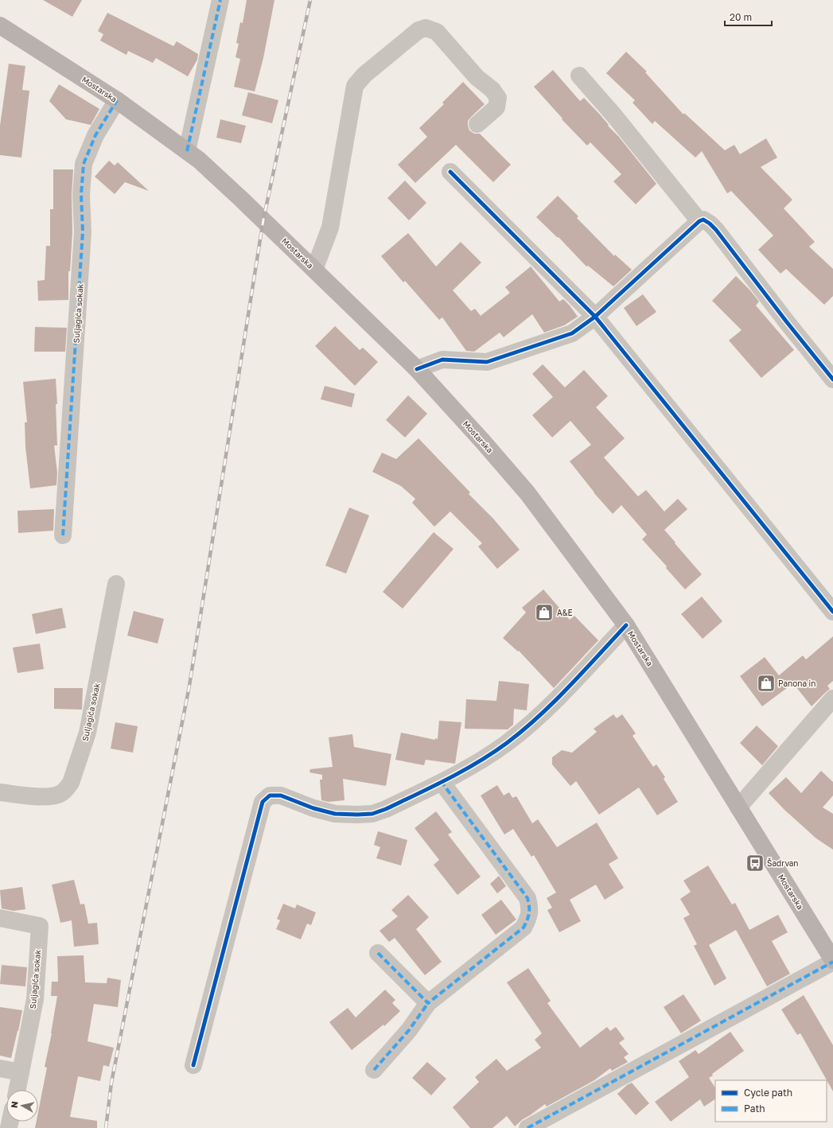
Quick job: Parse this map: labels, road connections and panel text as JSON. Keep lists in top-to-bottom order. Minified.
{"streets":{"main road":["Mostarska"],"street":["Suljagića sokak"]},"crossings":[["Mostarska","Suljagića sokak"]],"places":{"shop":["A&E","Panona in"],"bus stop":["Šadrvan"]},"legend":["Cycle path","Path"],"scale_bar":"20 m","north":"left"}
